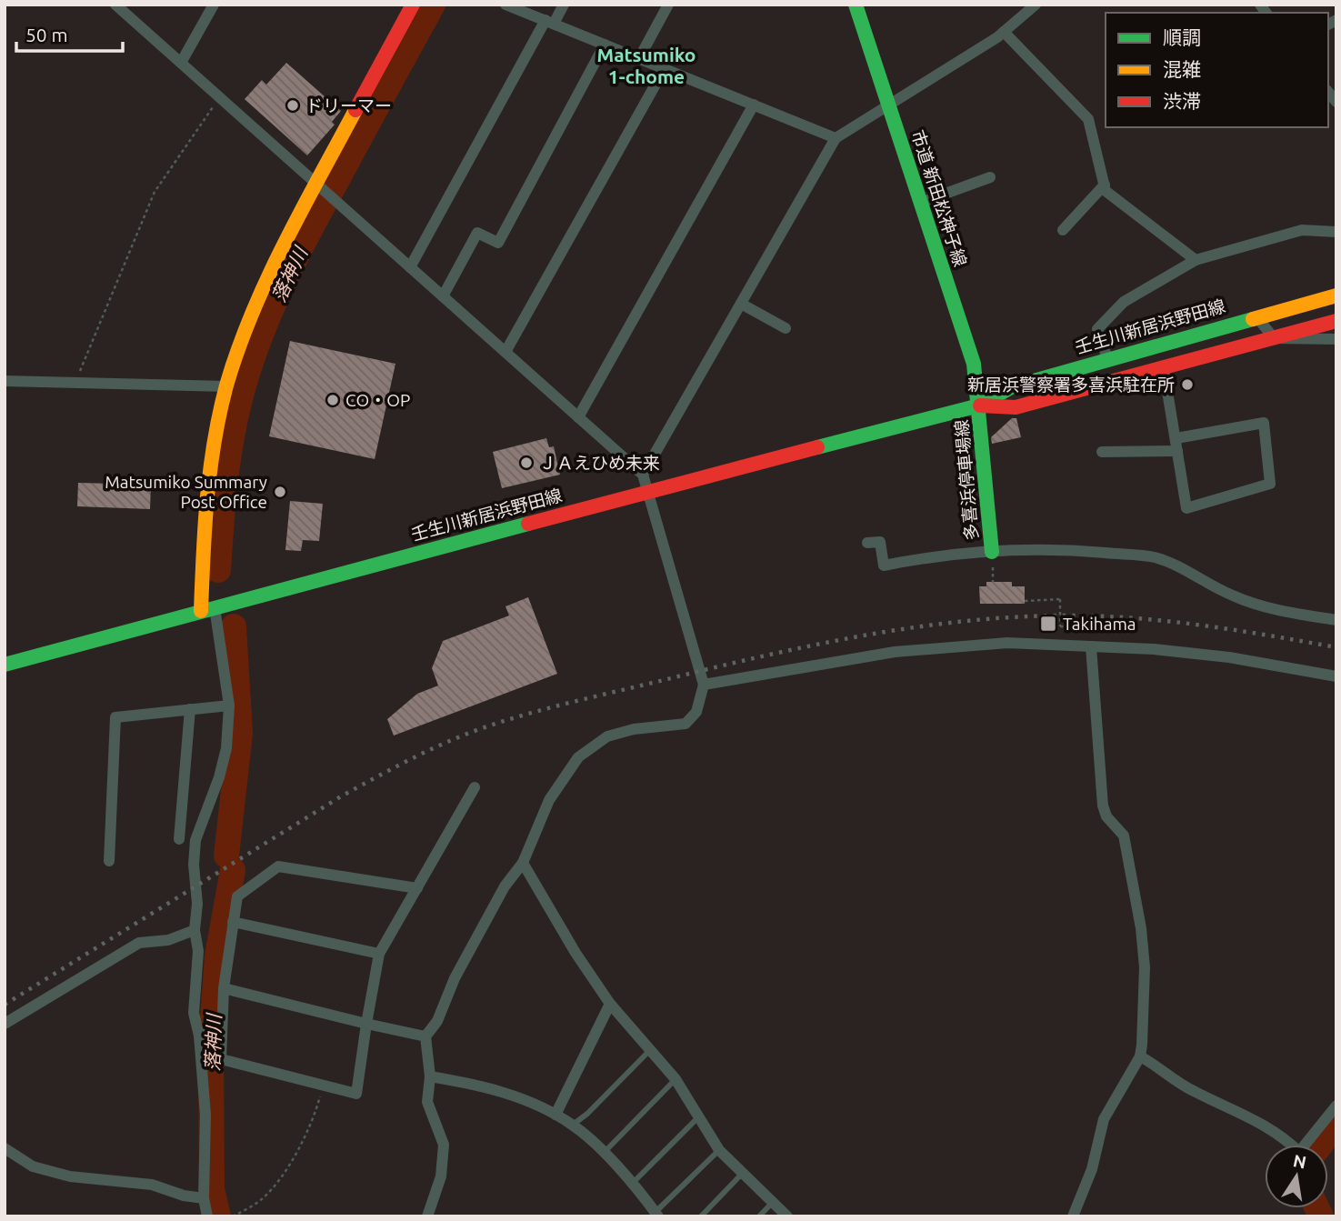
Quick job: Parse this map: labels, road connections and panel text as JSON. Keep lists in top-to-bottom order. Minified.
{"streets":{"main road":["市道 新田松神子線","壬生川新居浜野田線","多喜浜停車場線"]},"crossings":[["市道 新田松神子線","壬生川新居浜野田線"],["市道 新田松神子線","多喜浜停車場線"],["壬生川新居浜野田線","多喜浜停車場線"]],"districts":["Matsumiko 1-chome"],"water":["落神川"],"places":{"other":["ドリーマー","新居浜警察署多喜浜駐在所","CO・OP","ＪＡえひめ未来","Matsumiko Summary Post Office"],"transit":["Takihama"]},"legend":["順調","混雑","渋滞"],"scale_bar":"50 m","north":"top"}
